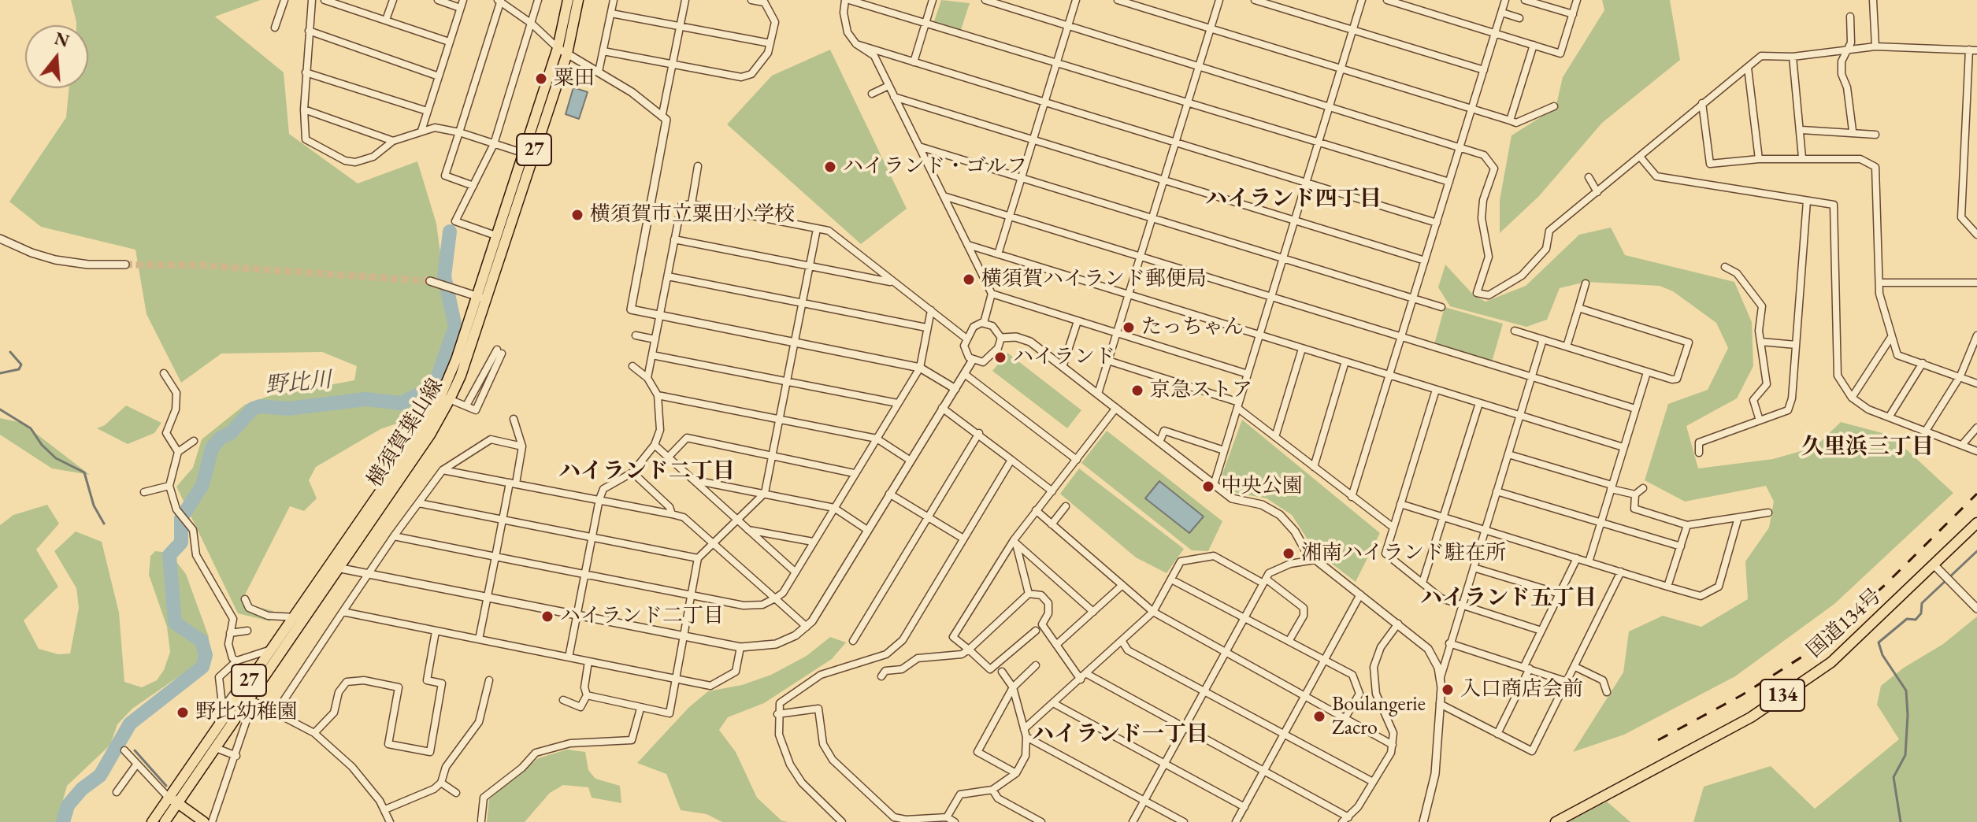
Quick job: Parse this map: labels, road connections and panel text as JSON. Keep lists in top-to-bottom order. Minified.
{"streets":{"main road":["27","横須賀葉山線","国道134号","134"]},"districts":["ハイランド四丁目","久里浜三丁目","ハイランド二丁目","ハイランド五丁目","ハイランド一丁目"],"water":["野比川"],"places":["粟田","ハイランド・ゴルフ","横須賀市立粟田小学校","横須賀ハイランド郵便局","たっちゃん","ハイランド","京急ストア","中央公園","湘南ハイランド駐在所","ハイランド二丁目","入口商店会前","野比幼稚園","Boulangerie Zacro"],"north":"top"}
